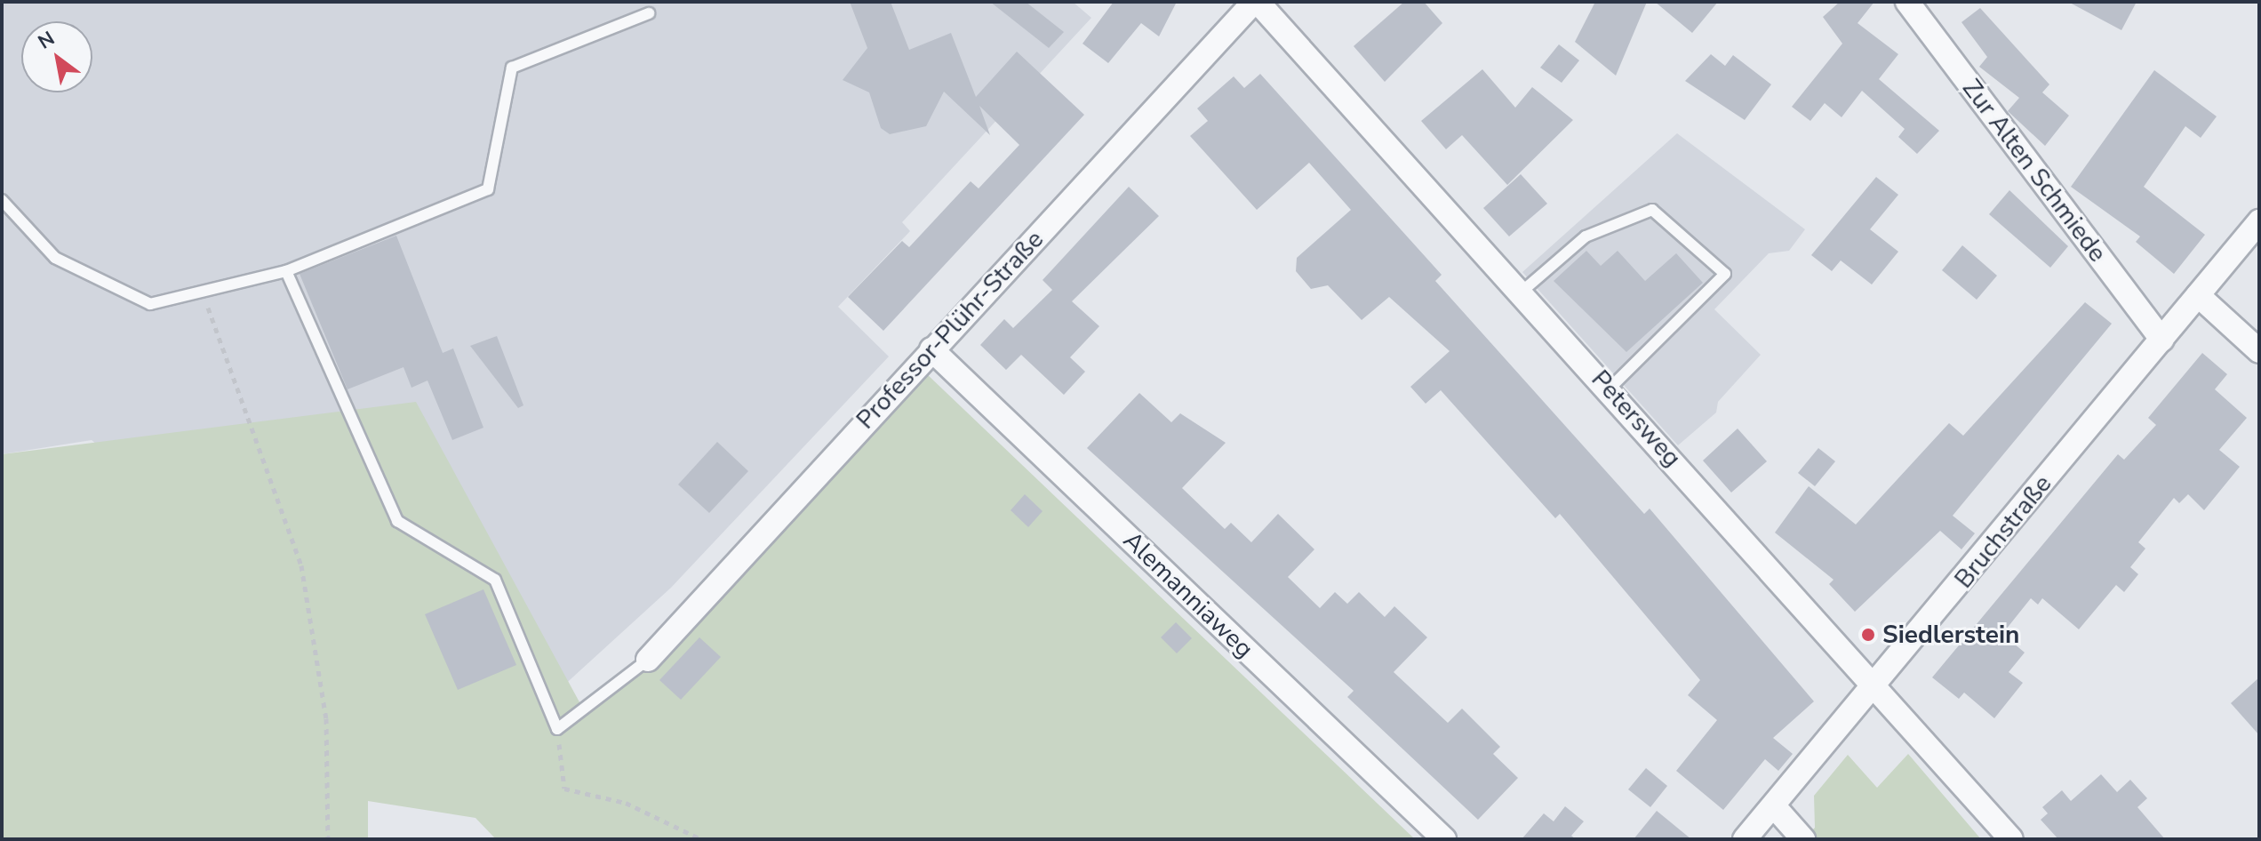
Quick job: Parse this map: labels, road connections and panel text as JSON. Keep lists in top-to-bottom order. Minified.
{"streets":{"street":["Zur Alten Schmiede","Professor-Plühr-Straße","Petersweg","Bruchstraße","Alemanniaweg"]},"crossings":[["Zur Alten Schmiede","Bruchstraße"],["Professor-Plühr-Straße","Petersweg"],["Professor-Plühr-Straße","Alemanniaweg"],["Petersweg","Bruchstraße"]],"places":["Siedlerstein"],"north":"top left"}
